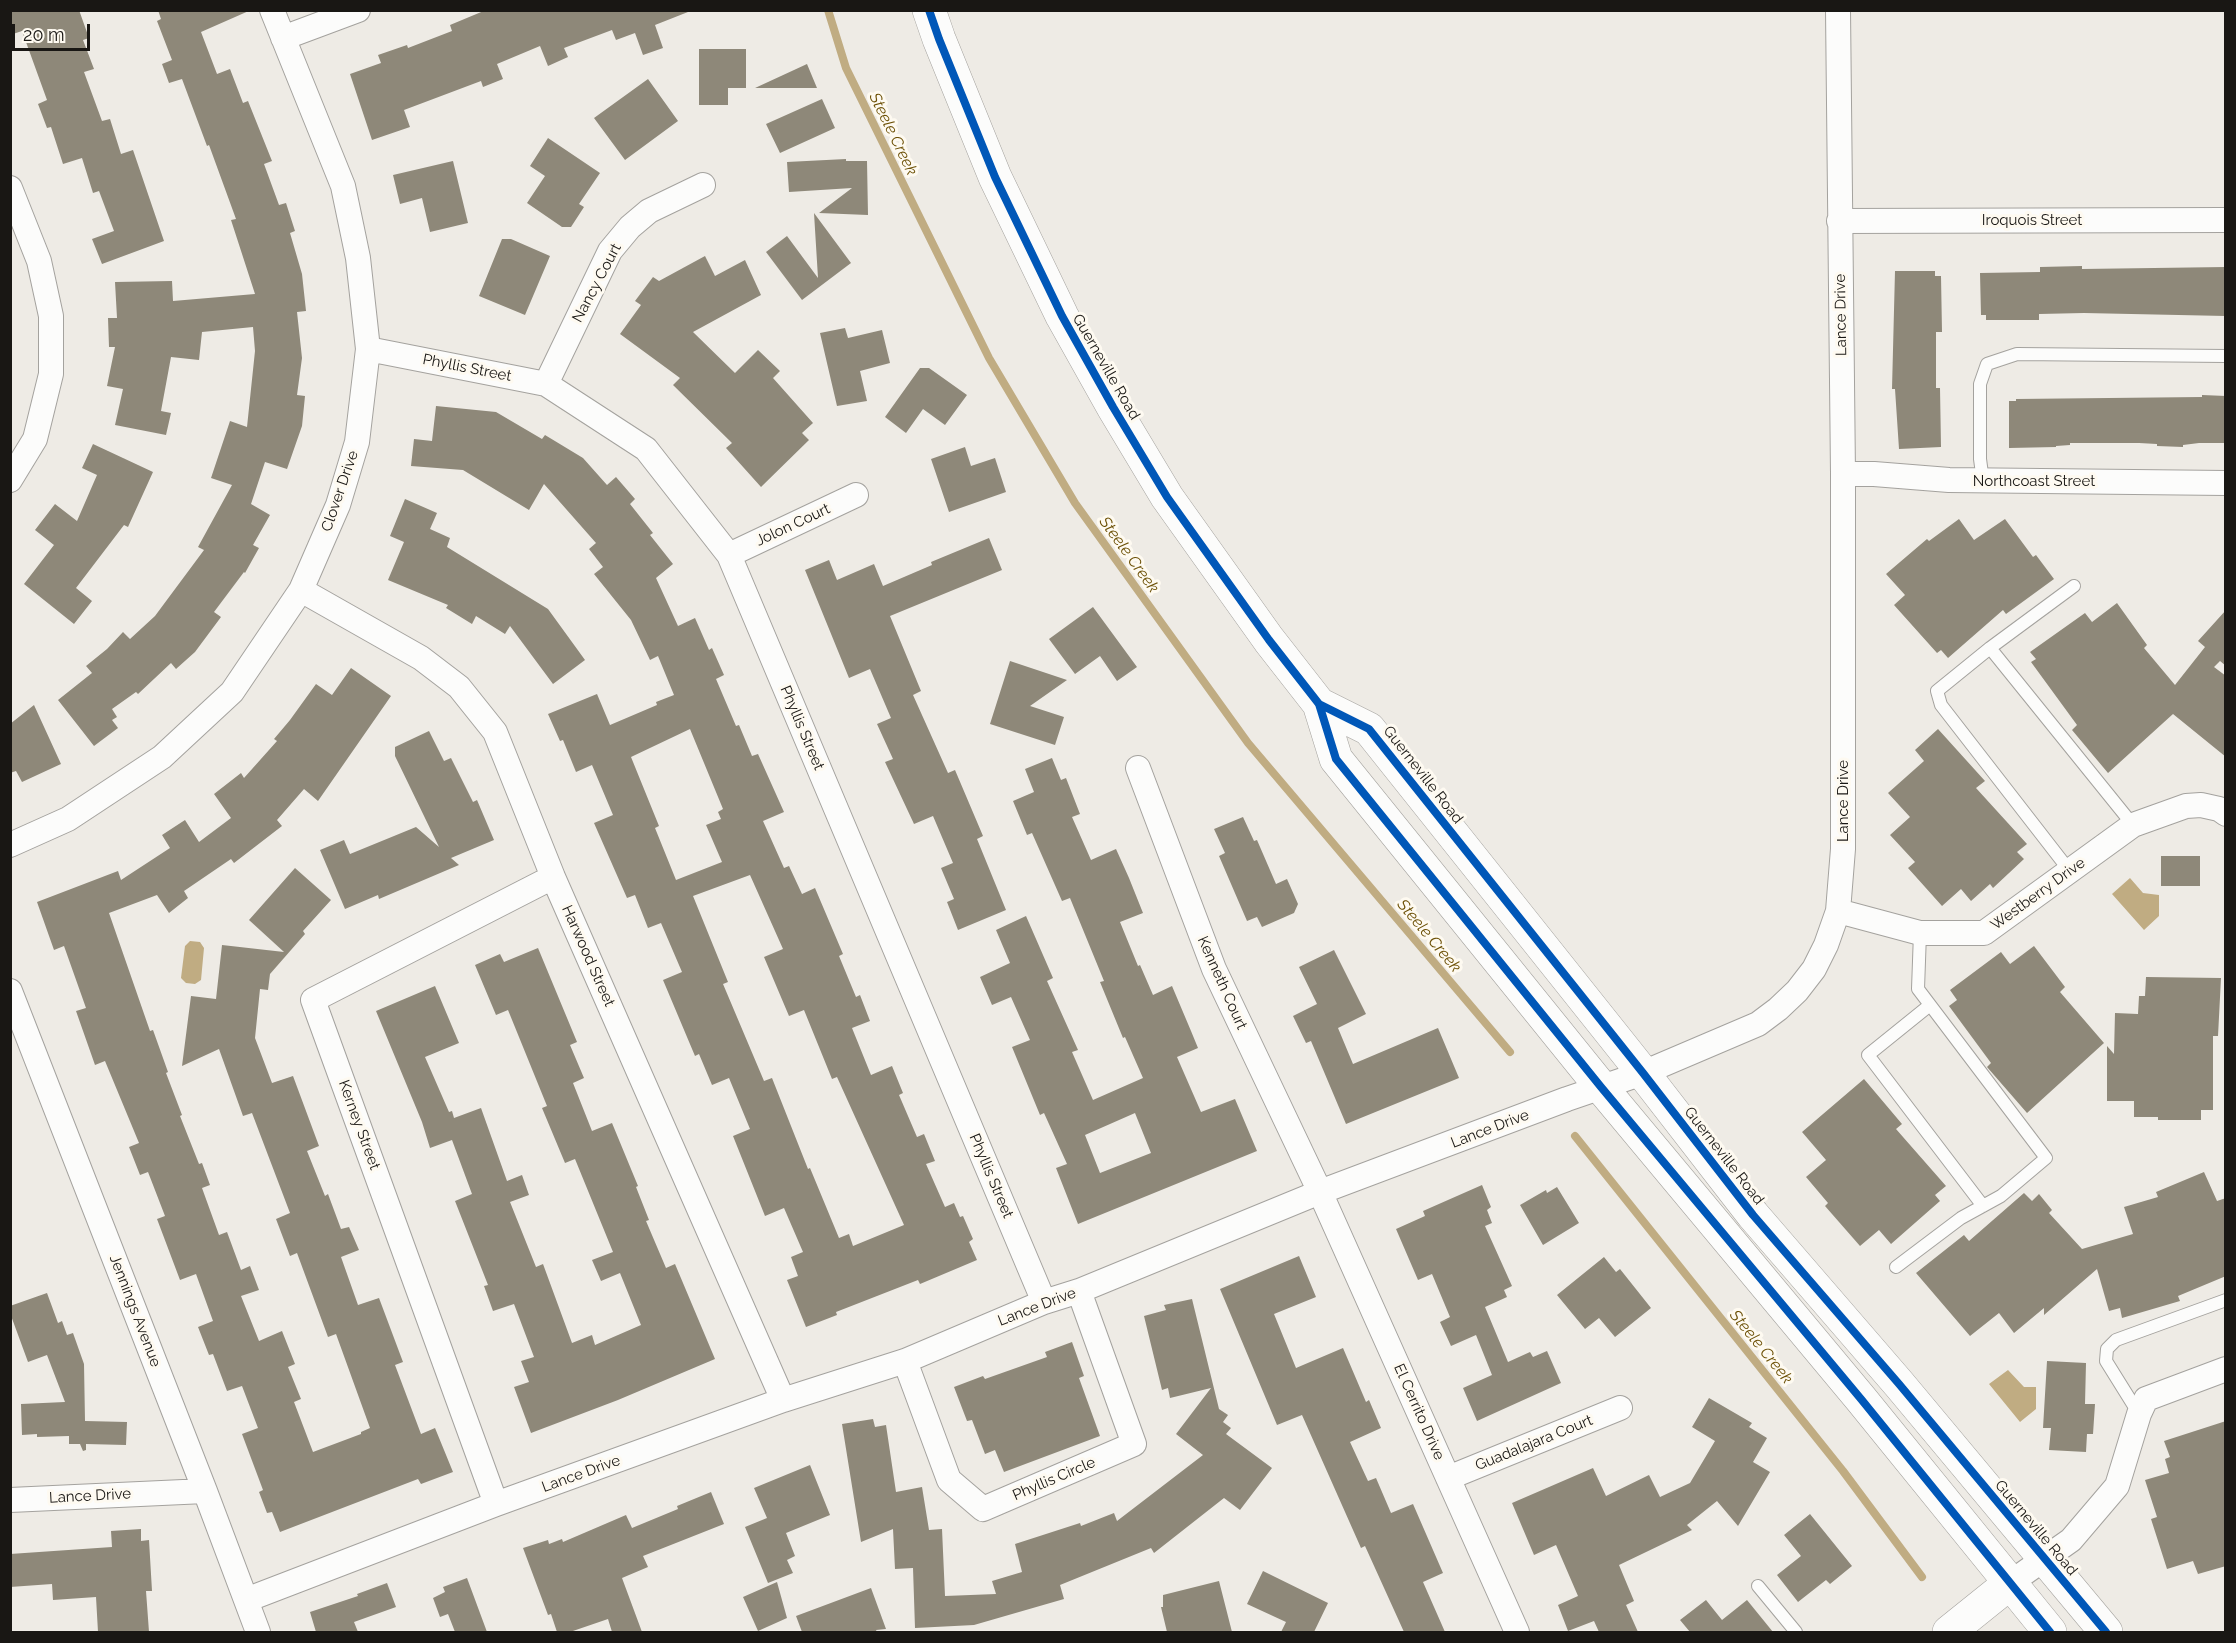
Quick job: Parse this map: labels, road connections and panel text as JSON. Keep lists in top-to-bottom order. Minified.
{"streets":{"main road":["Guerneville Road"],"street":["Iroquois Street","Nancy Court","Lance Drive","Phyllis Street","Northcoast Street","Clover Drive","Jolon Court","Westberry Drive","Harwood Street","Kenneth Court","Kerney Street","Jennings Avenue","El Cerrito Drive","Guadalajara Court","Phyllis Circle"]},"crossings":[["Iroquois Street","Lance Drive"],["Nancy Court","Phyllis Street"],["Lance Drive","Guerneville Road"],["Lance Drive","Phyllis Street"],["Lance Drive","Northcoast Street"],["Lance Drive","Westberry Drive"],["Lance Drive","Harwood Street"],["Lance Drive","Kenneth Court"],["Lance Drive","Kerney Street"],["Lance Drive","Jennings Avenue"],["Lance Drive","El Cerrito Drive"],["Lance Drive","Phyllis Circle"],["Phyllis Street","Clover Drive"],["Phyllis Street","Jolon Court"],["Clover Drive","Harwood Street"],["Harwood Street","Kerney Street"],["Kenneth Court","El Cerrito Drive"],["El Cerrito Drive","Guadalajara Court"]],"water":["Steele Creek"],"scale_bar":"20 m"}
